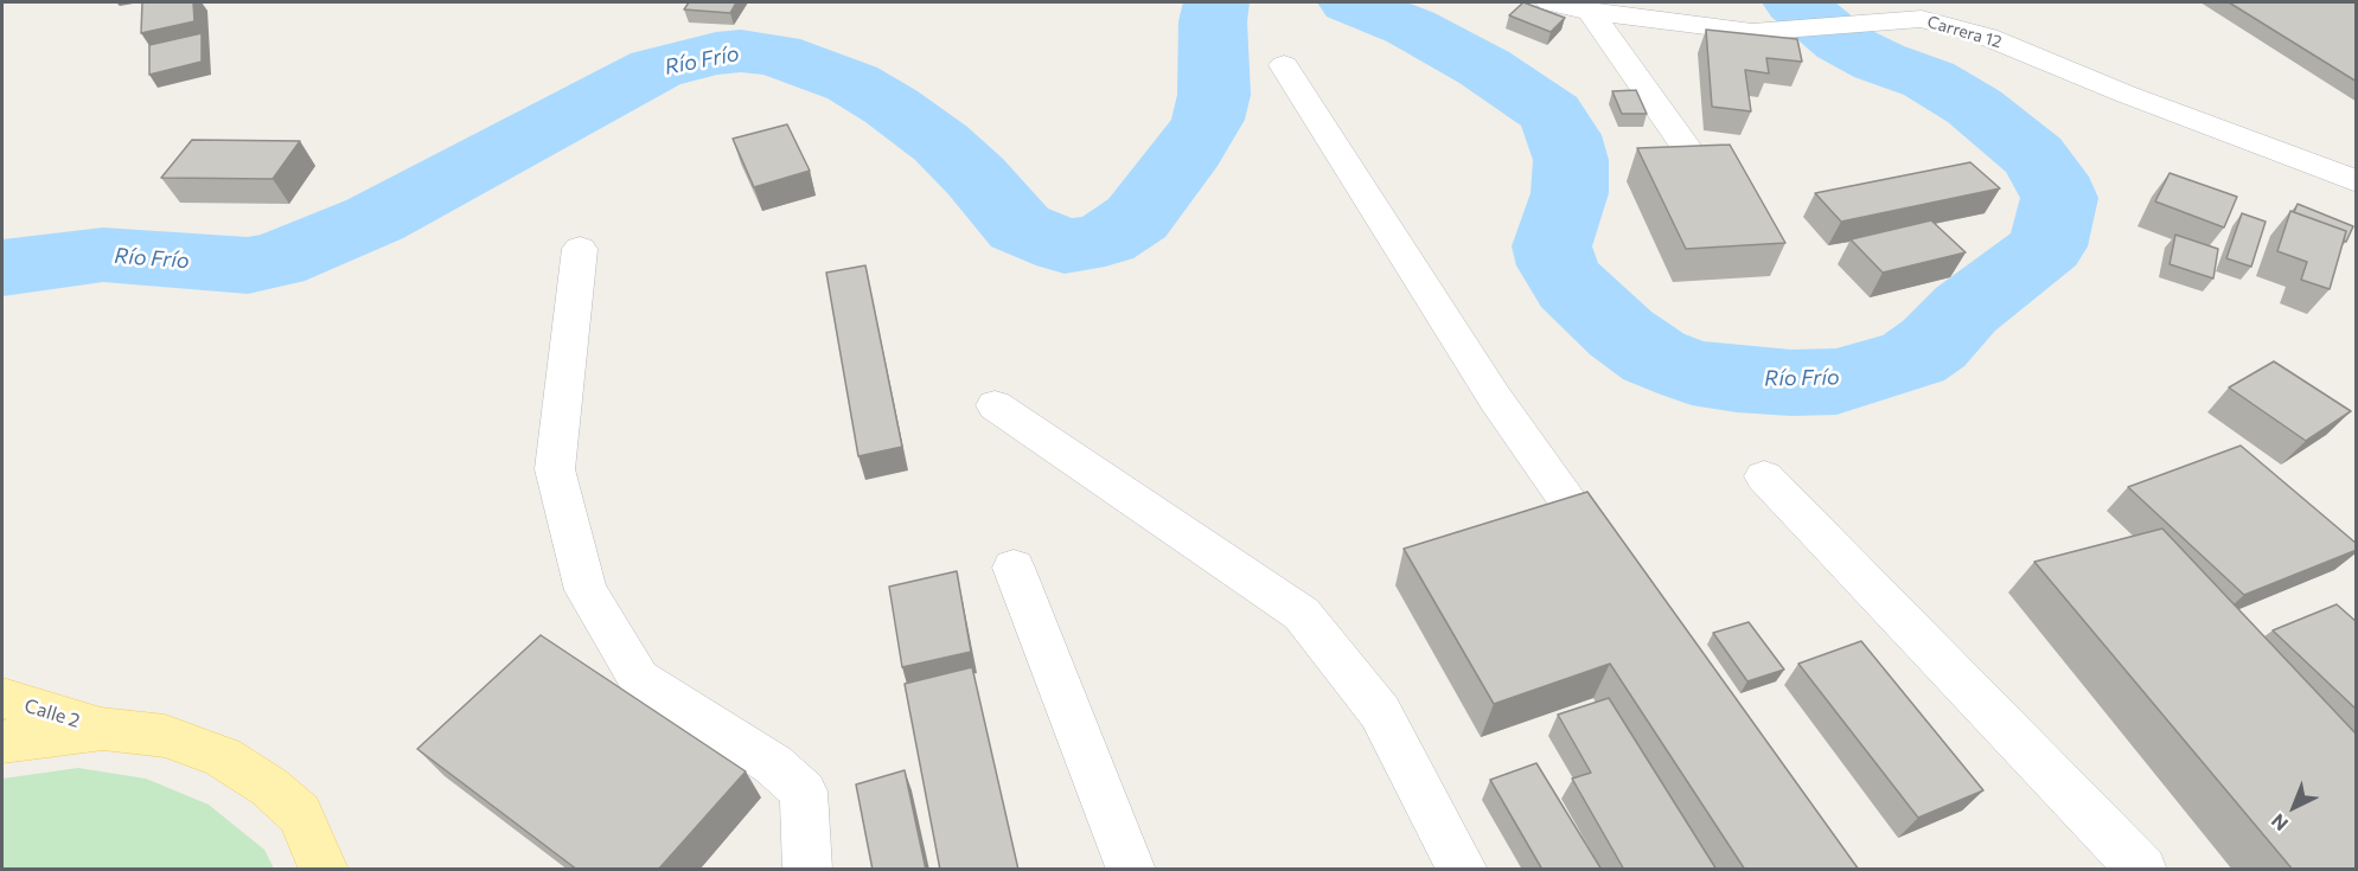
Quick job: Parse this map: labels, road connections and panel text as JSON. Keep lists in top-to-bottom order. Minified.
{"streets":{"main road":["Calle 2"],"street":["Carrera 12"]},"water":["Río Frío"],"north":"bottom left"}
